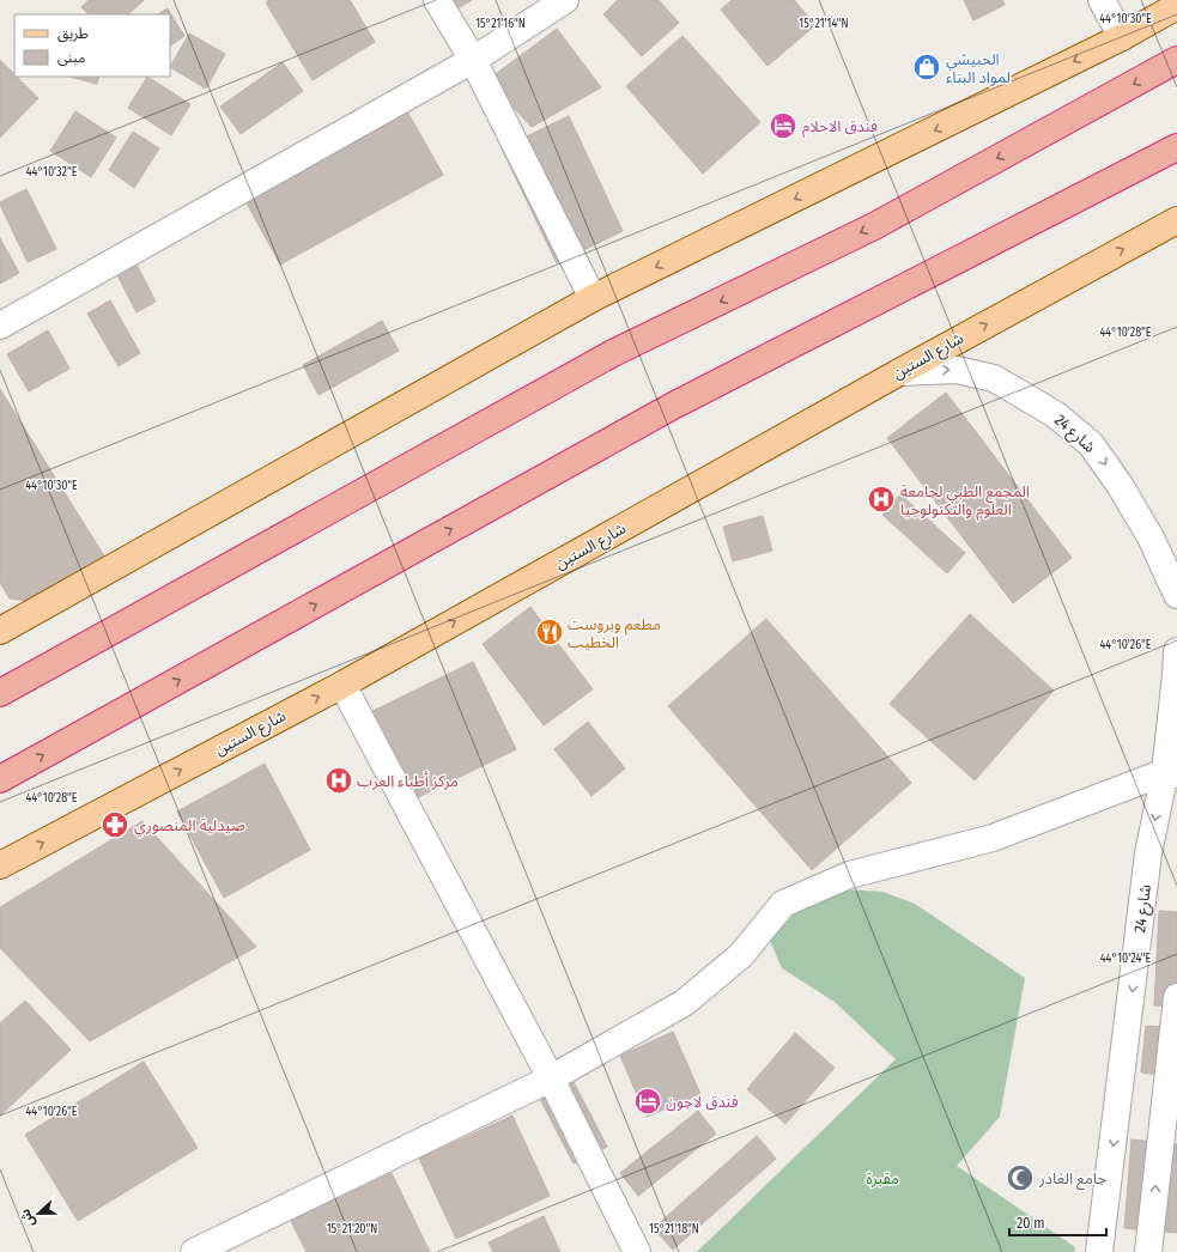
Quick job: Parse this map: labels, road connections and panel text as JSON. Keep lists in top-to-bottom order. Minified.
{"streets":{"main road":["شارع الستين"],"street":["شارع 24"]},"crossings":[["شارع الستين","شارع 24"]],"one_way":["شارع 24"],"parks":["مقبرة"],"places":{"shop":["الحبيشي لمواد البناء"],"hotel":["فندق الاحلام","فندق لاجون"],"hospital":["المجمع الطبي لجامعة العلوم والتكنولوجيا","مركز أطباء العرب"],"restaurant":["مطعم وبروست الخطيب"],"pharmacy":["صيدلية المنصوري"],"mosque":["جامع الغادر"]},"legend":["طريق","مبنى"],"scale_bar":"20 m","north":"left","coordinates":["44°10'30\"E","15°21'16\"N","15°21'14\"N","44°10'32\"E","44°10'28\"E","44°10'26\"E","44°10'24\"E","15°21'20\"N","15°21'18\"N"]}
